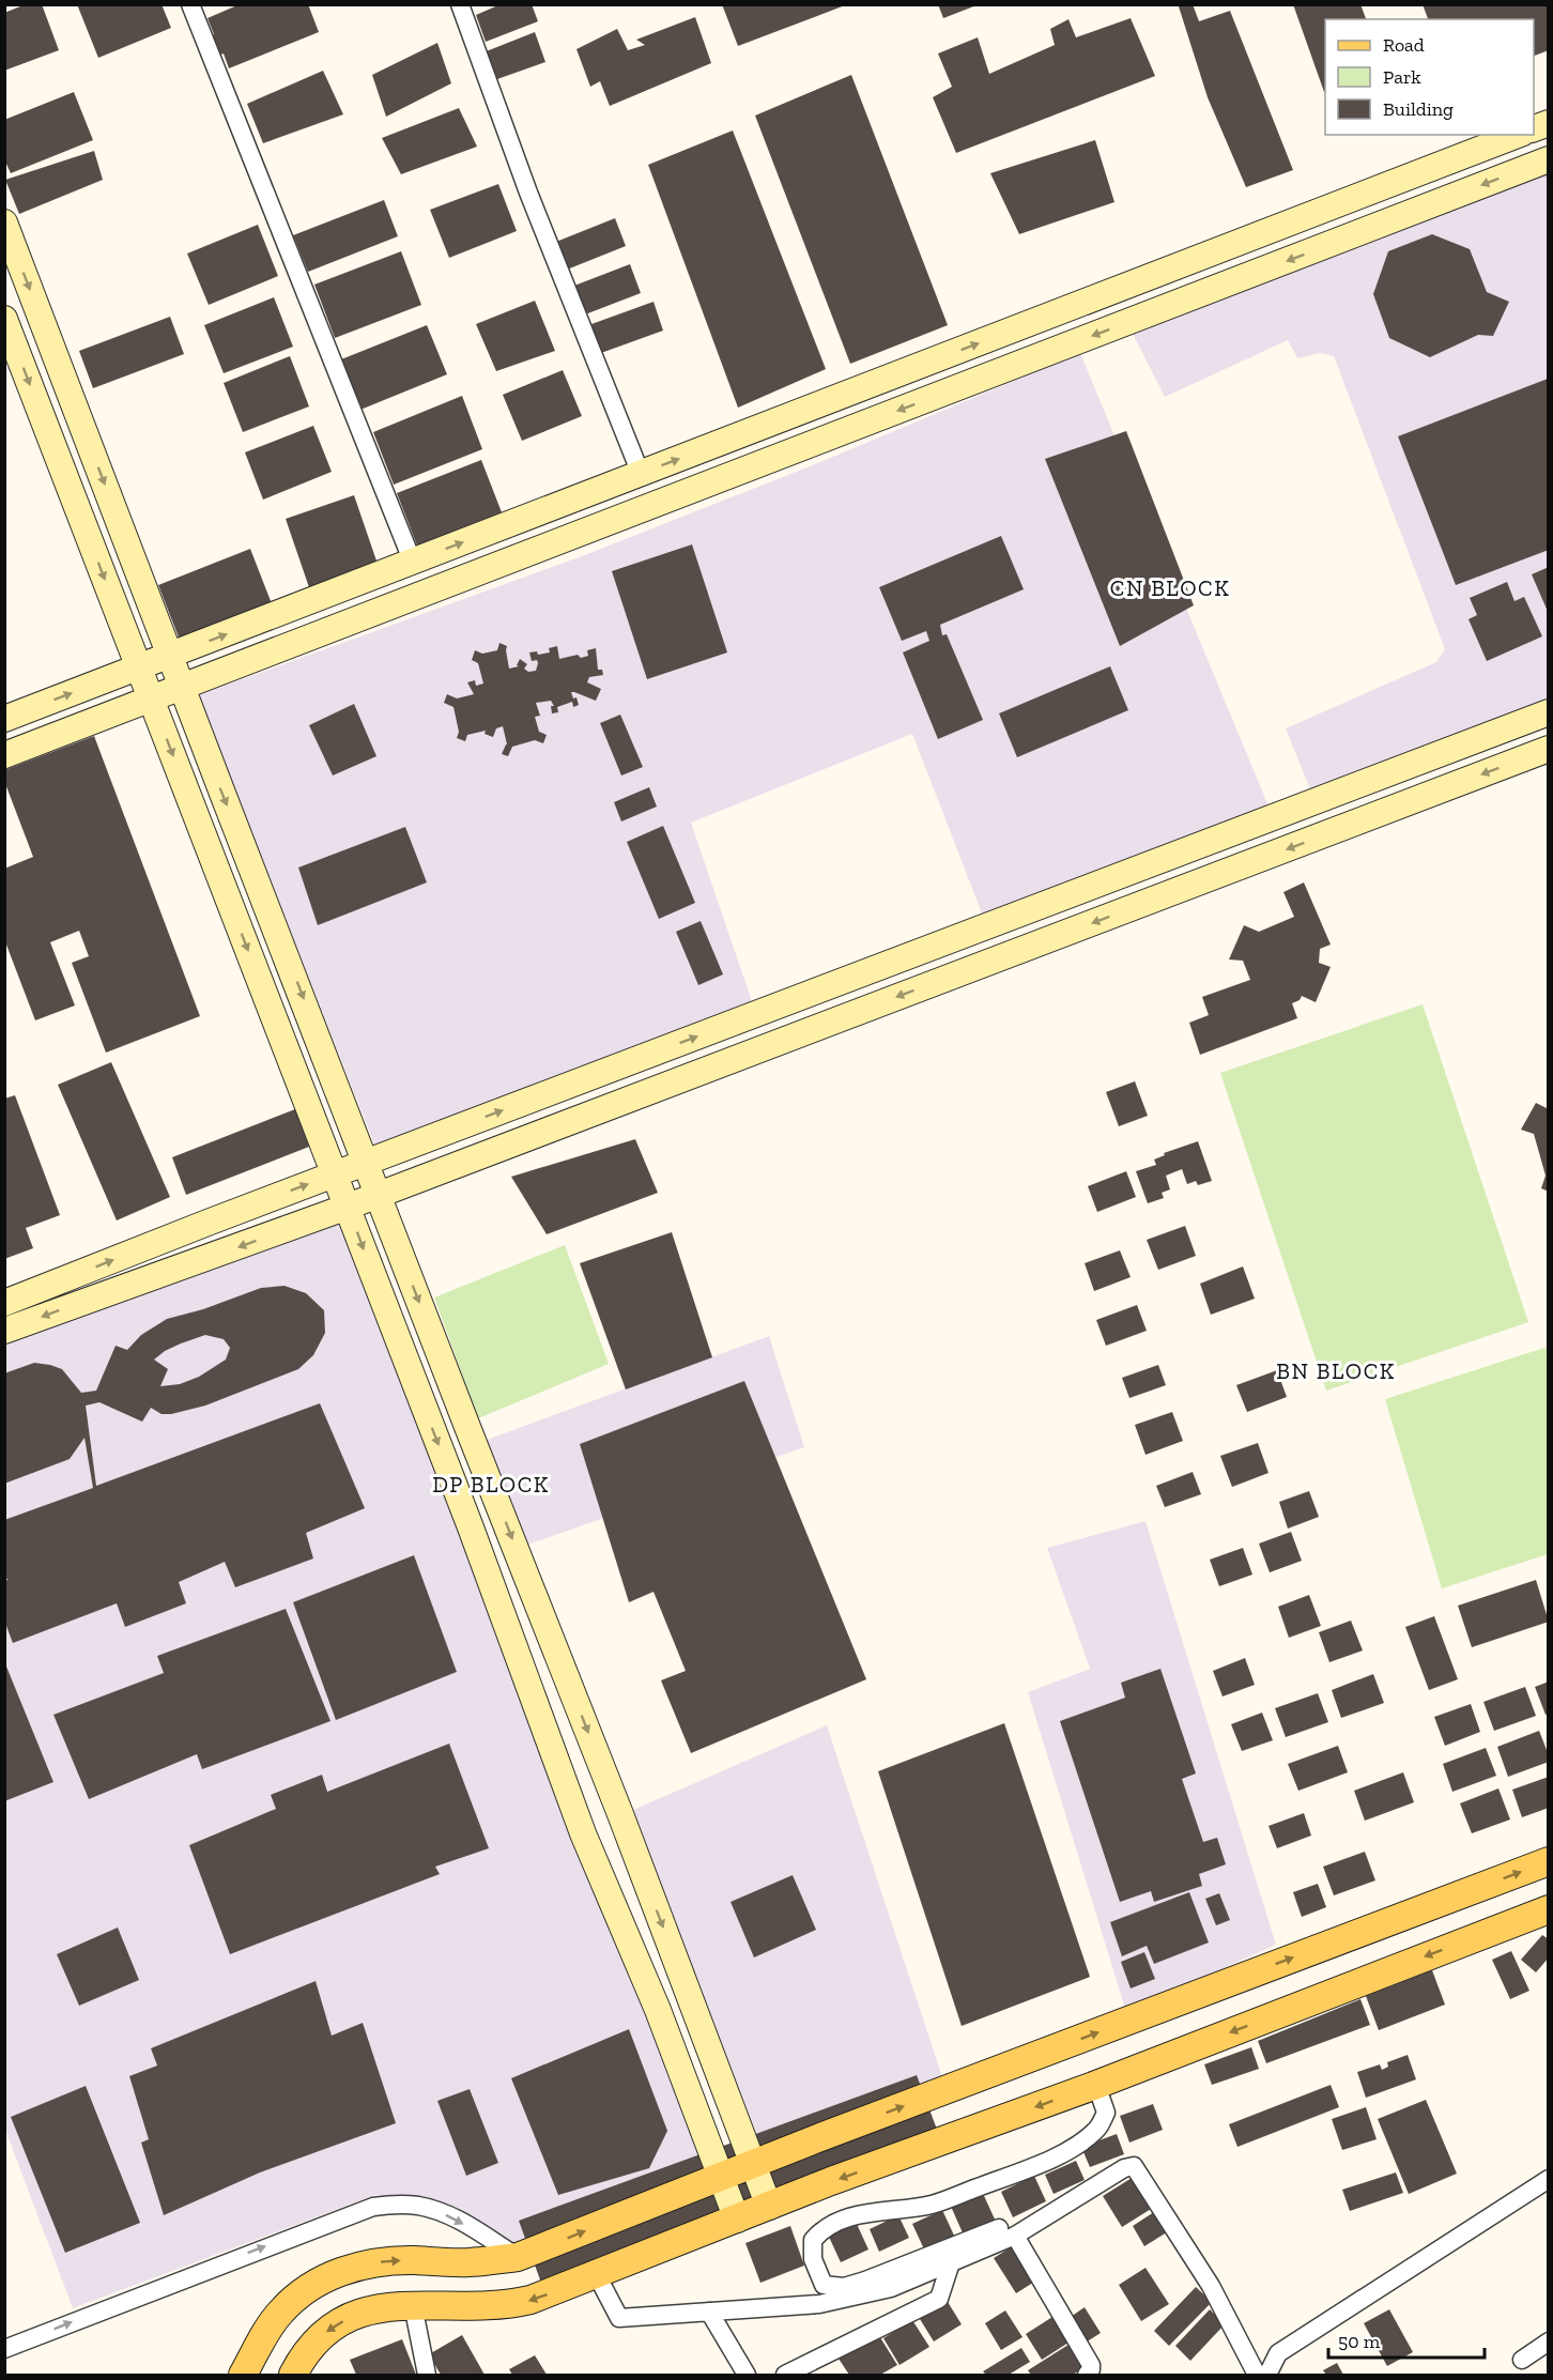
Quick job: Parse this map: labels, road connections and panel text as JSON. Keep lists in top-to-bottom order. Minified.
{"districts":["CN BLOCK","BN BLOCK","DP BLOCK"],"legend":["Road","Park","Building"],"scale_bar":"50 m"}
